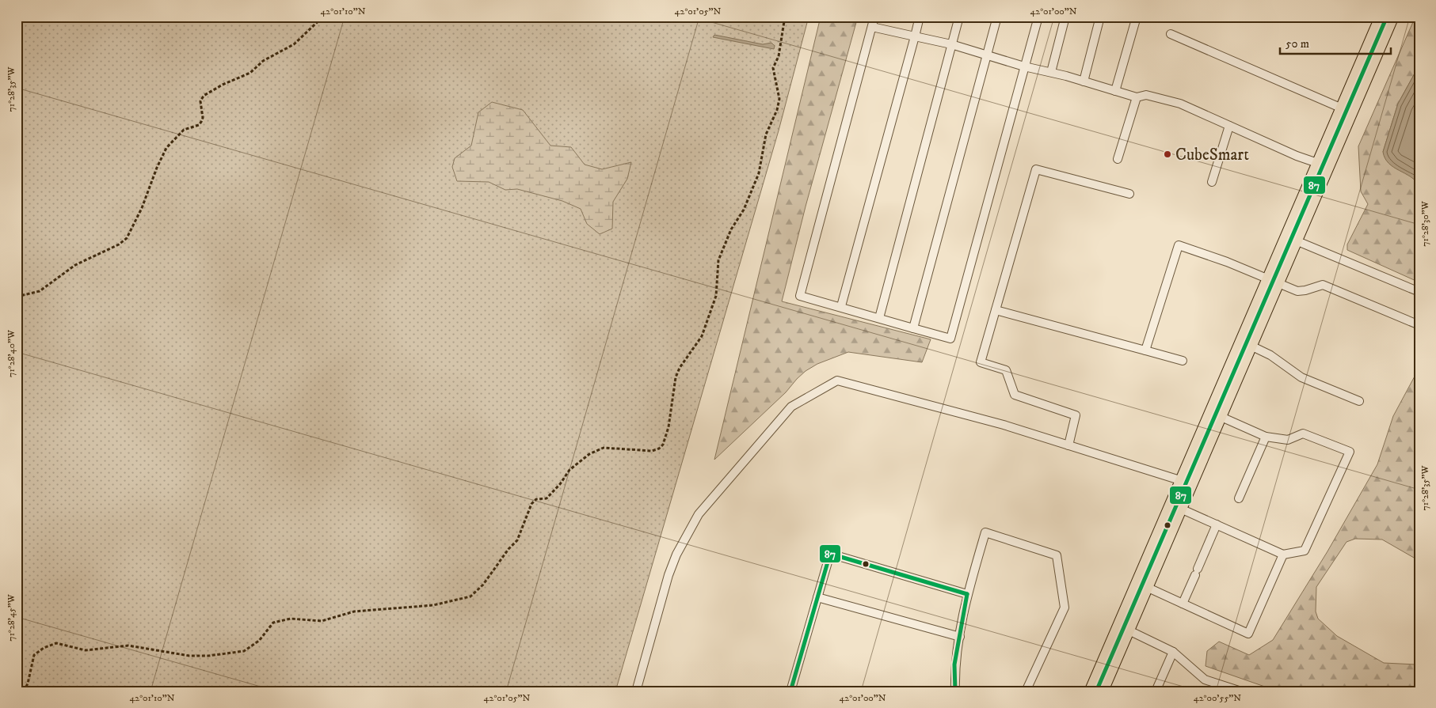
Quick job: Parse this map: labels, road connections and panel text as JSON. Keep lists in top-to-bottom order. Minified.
{"places":["CubeSmart"],"lines":["transit line 87"],"scale_bar":"50 m","coordinates":["42°01'10\"N","42°01'05\"N","42°01'00\"N","71°28'35\"W","71°28'30\"W","71°28'40\"W","71°28'45\"W","42°00'55\"N"]}
